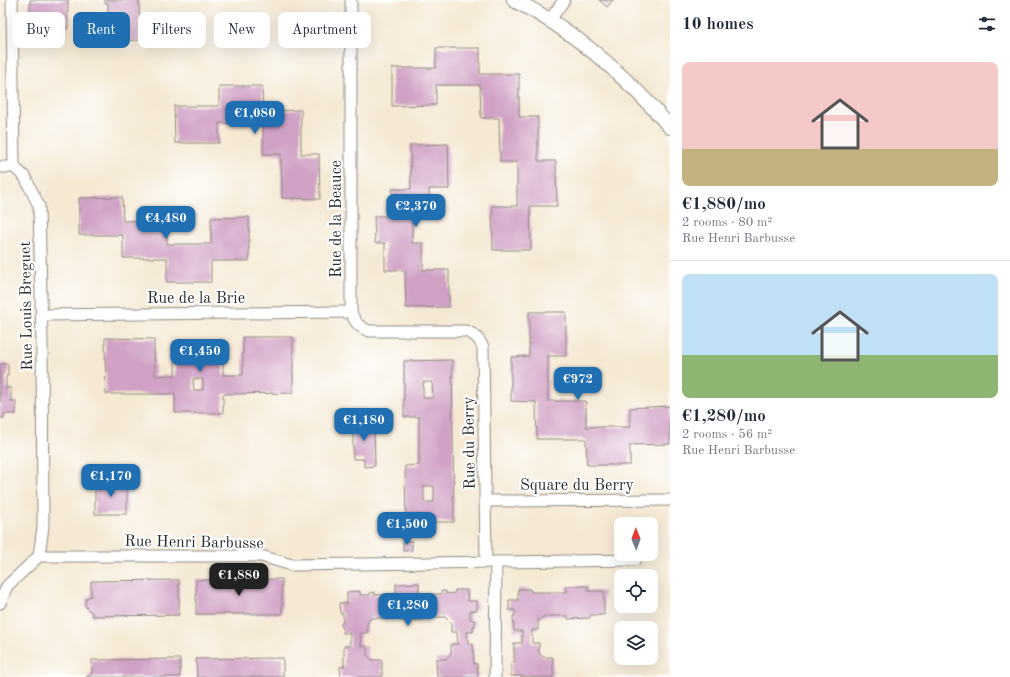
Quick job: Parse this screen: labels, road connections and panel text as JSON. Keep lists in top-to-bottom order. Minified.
{"streets":{"street":["Rue de la Beauce","Rue de la Brie","Rue Louis Breguet","Rue du Berry","Square du Berry","Rue Henri Barbusse"]},"crossings":[["Rue de la Beauce","Rue de la Brie"],["Rue de la Beauce","Rue du Berry"],["Rue de la Brie","Rue Louis Breguet"],["Rue de la Brie","Rue du Berry"],["Rue Louis Breguet","Rue Henri Barbusse"],["Rue du Berry","Square du Berry"],["Rue du Berry","Rue Henri Barbusse"]],"north":"top","page":{"heading":"10 homes","chip":["Buy","Rent","Filters","New","Apartment"],"list":[{"name":"€1,880/mo","note":"2 rooms · 80 m² · Rue Henri Barbusse"},{"name":"€1,280/mo","note":"2 rooms · 56 m² · Rue Henri Barbusse"}],"price":["€1,080","€2,370","€4,480","€1,450","€972","€1,180","€1,170","€1,500","€1,880","€1,280"]}}
